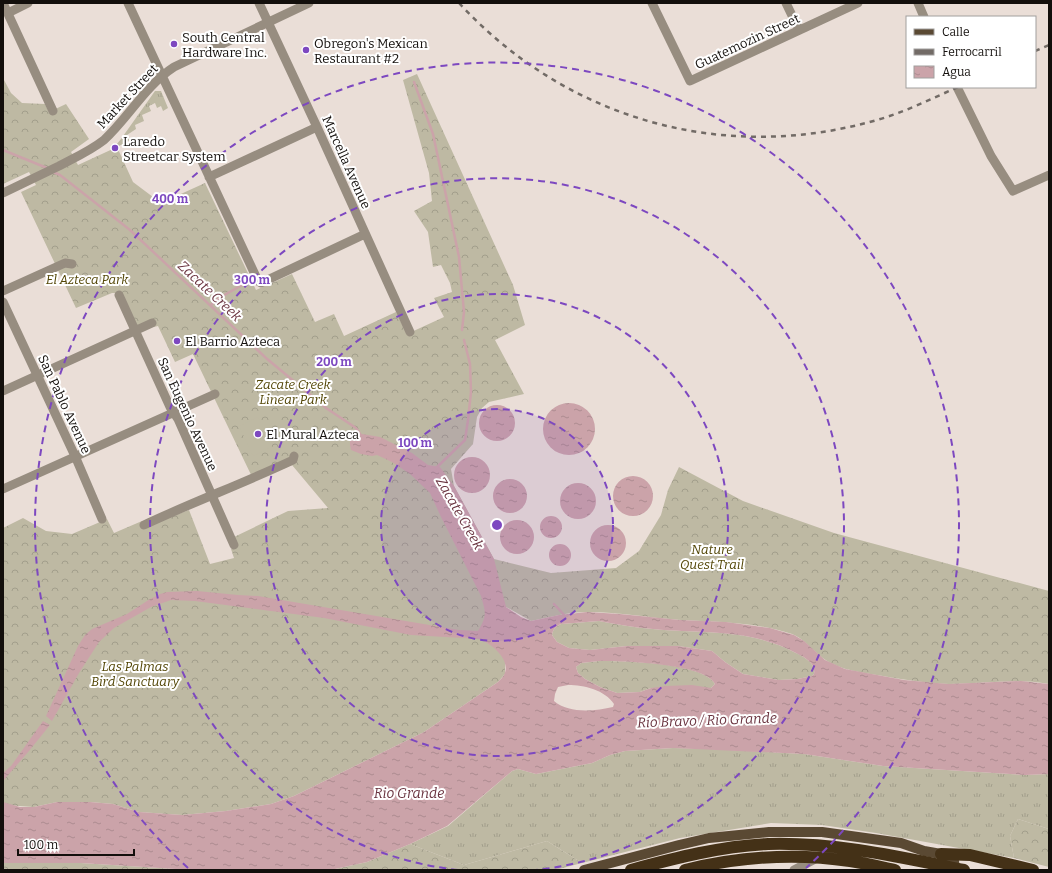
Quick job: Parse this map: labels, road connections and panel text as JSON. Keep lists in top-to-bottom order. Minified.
{"streets":{"street":["Guatemozin Street","Market Street","Marcella Avenue","San Pablo Avenue","San Eugenio Avenue"]},"crossings":[["Market Street","Marcella Avenue"]],"water":["Zacate Creek","Río Bravo / Rio Grande","Rio Grande"],"parks":["El Azteca Park","Zacate Creek Linear Park","Nature Quest Trail","Las Palmas Bird Sanctuary"],"places":["South Central Hardware Inc.","Obregon's Mexican Restaurant #2","Laredo Streetcar System","El Barrio Azteca","El Mural Azteca"],"legend":["Calle","Ferrocarril","Agua"],"scale_bar":"100 m","rings":["400 m","300 m","200 m","100 m"]}
